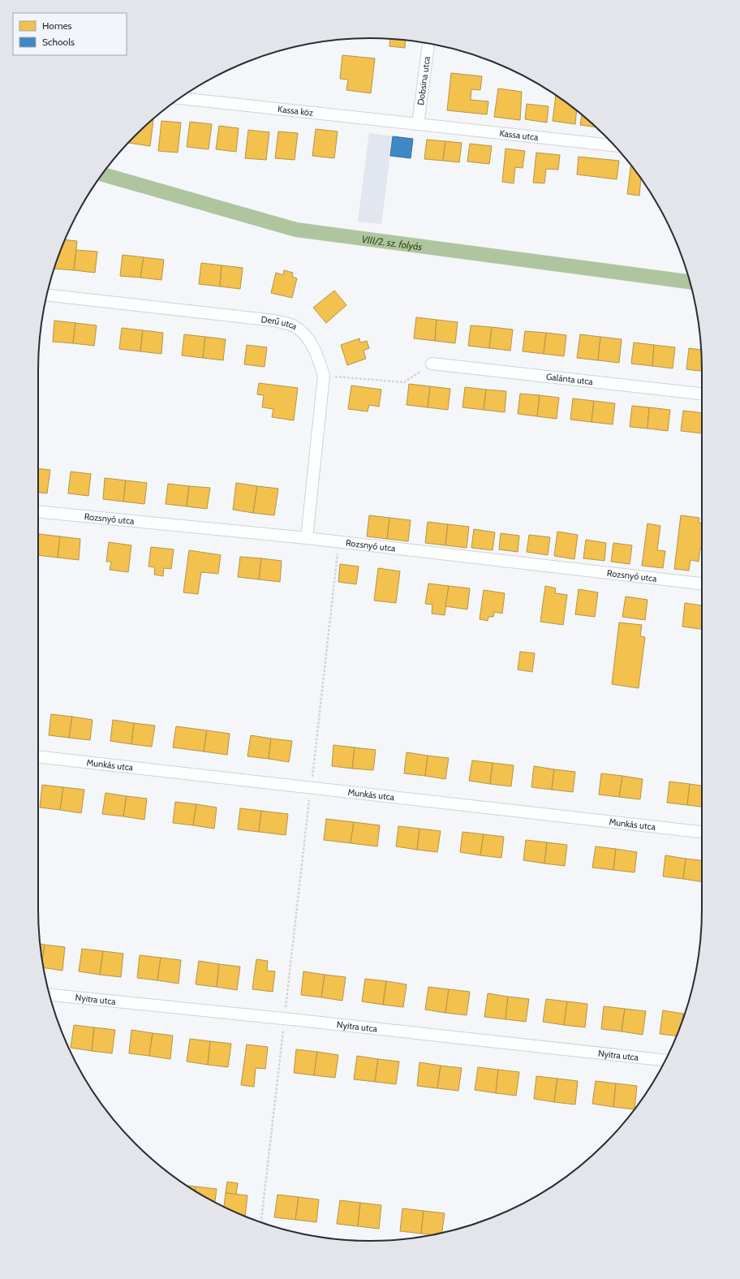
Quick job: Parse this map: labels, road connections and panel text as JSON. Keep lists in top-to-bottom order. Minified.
{"streets":{"street":["Dobsina utca","Kassa köz","Kassa utca","Derű utca","Galánta utca","Rozsnyó utca","Munkás utca","Nyitra utca"]},"crossings":[["Dobsina utca","Kassa köz"],["Dobsina utca","Kassa utca"],["Kassa köz","Kassa utca"],["Derű utca","Rozsnyó utca"]],"water":["VIII/2. sz. folyás"],"legend":["Homes","Schools"]}
